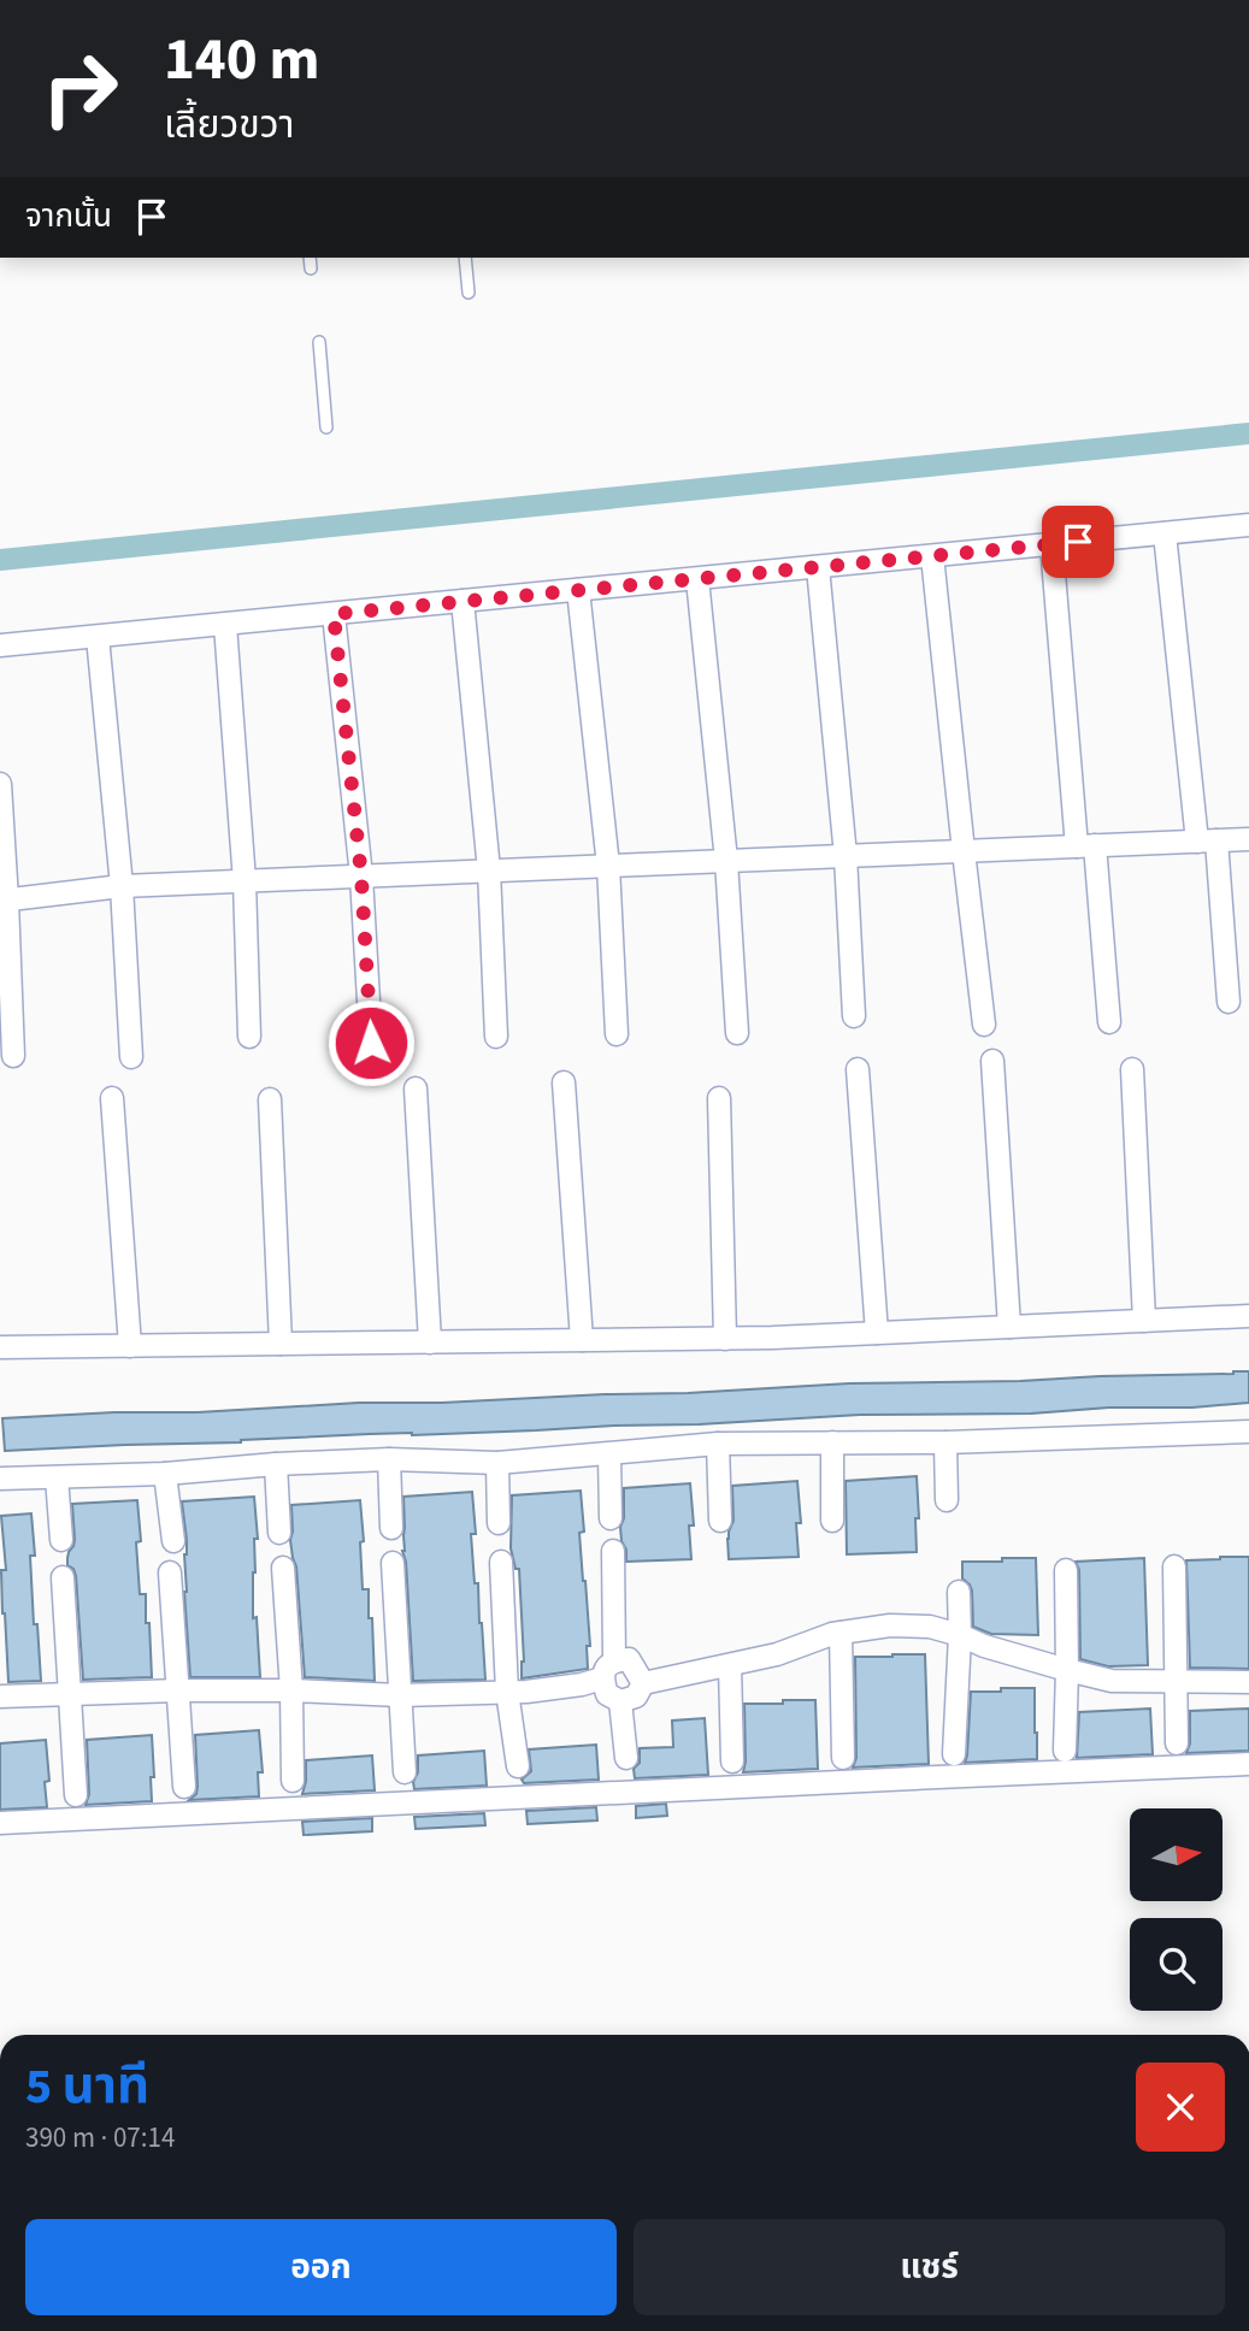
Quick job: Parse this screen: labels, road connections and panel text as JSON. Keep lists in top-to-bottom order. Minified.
{"north":"right","page":{"turn":["140 m","เลี้ยวขวา"],"then":"จากนั้น","heading":["5 นาที","390 m · 07:14"],"buttons":["ออก","แชร์"]}}
